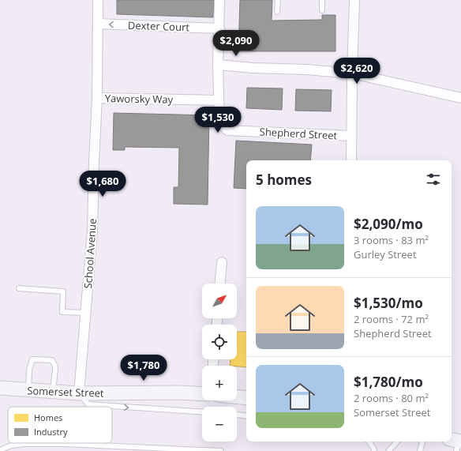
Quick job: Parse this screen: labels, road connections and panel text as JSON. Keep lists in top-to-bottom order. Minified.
{"streets":{"main road":["Somerset Street"],"street":["Dexter Court","Yaworsky Way","Shepherd Street","School Avenue"]},"crossings":[["Dexter Court","Shepherd Street"],["Dexter Court","School Avenue"],["Yaworsky Way","Shepherd Street"],["Yaworsky Way","School Avenue"],["School Avenue","Somerset Street"]],"one_way":["Dexter Court"],"legend":["Homes","Industry"],"north":"top right","page":{"price":["$2,090","$2,620","$1,530","$1,680","$1,780"],"heading":"5 homes","list":[{"name":"$2,090/mo","note":"3 rooms · 83 m² · Gurley Street"},{"name":"$1,530/mo","note":"2 rooms · 72 m² · Shepherd Street"},{"name":"$1,780/mo","note":"2 rooms · 80 m² · Somerset Street"}],"map_buttons":["+","−"]}}
